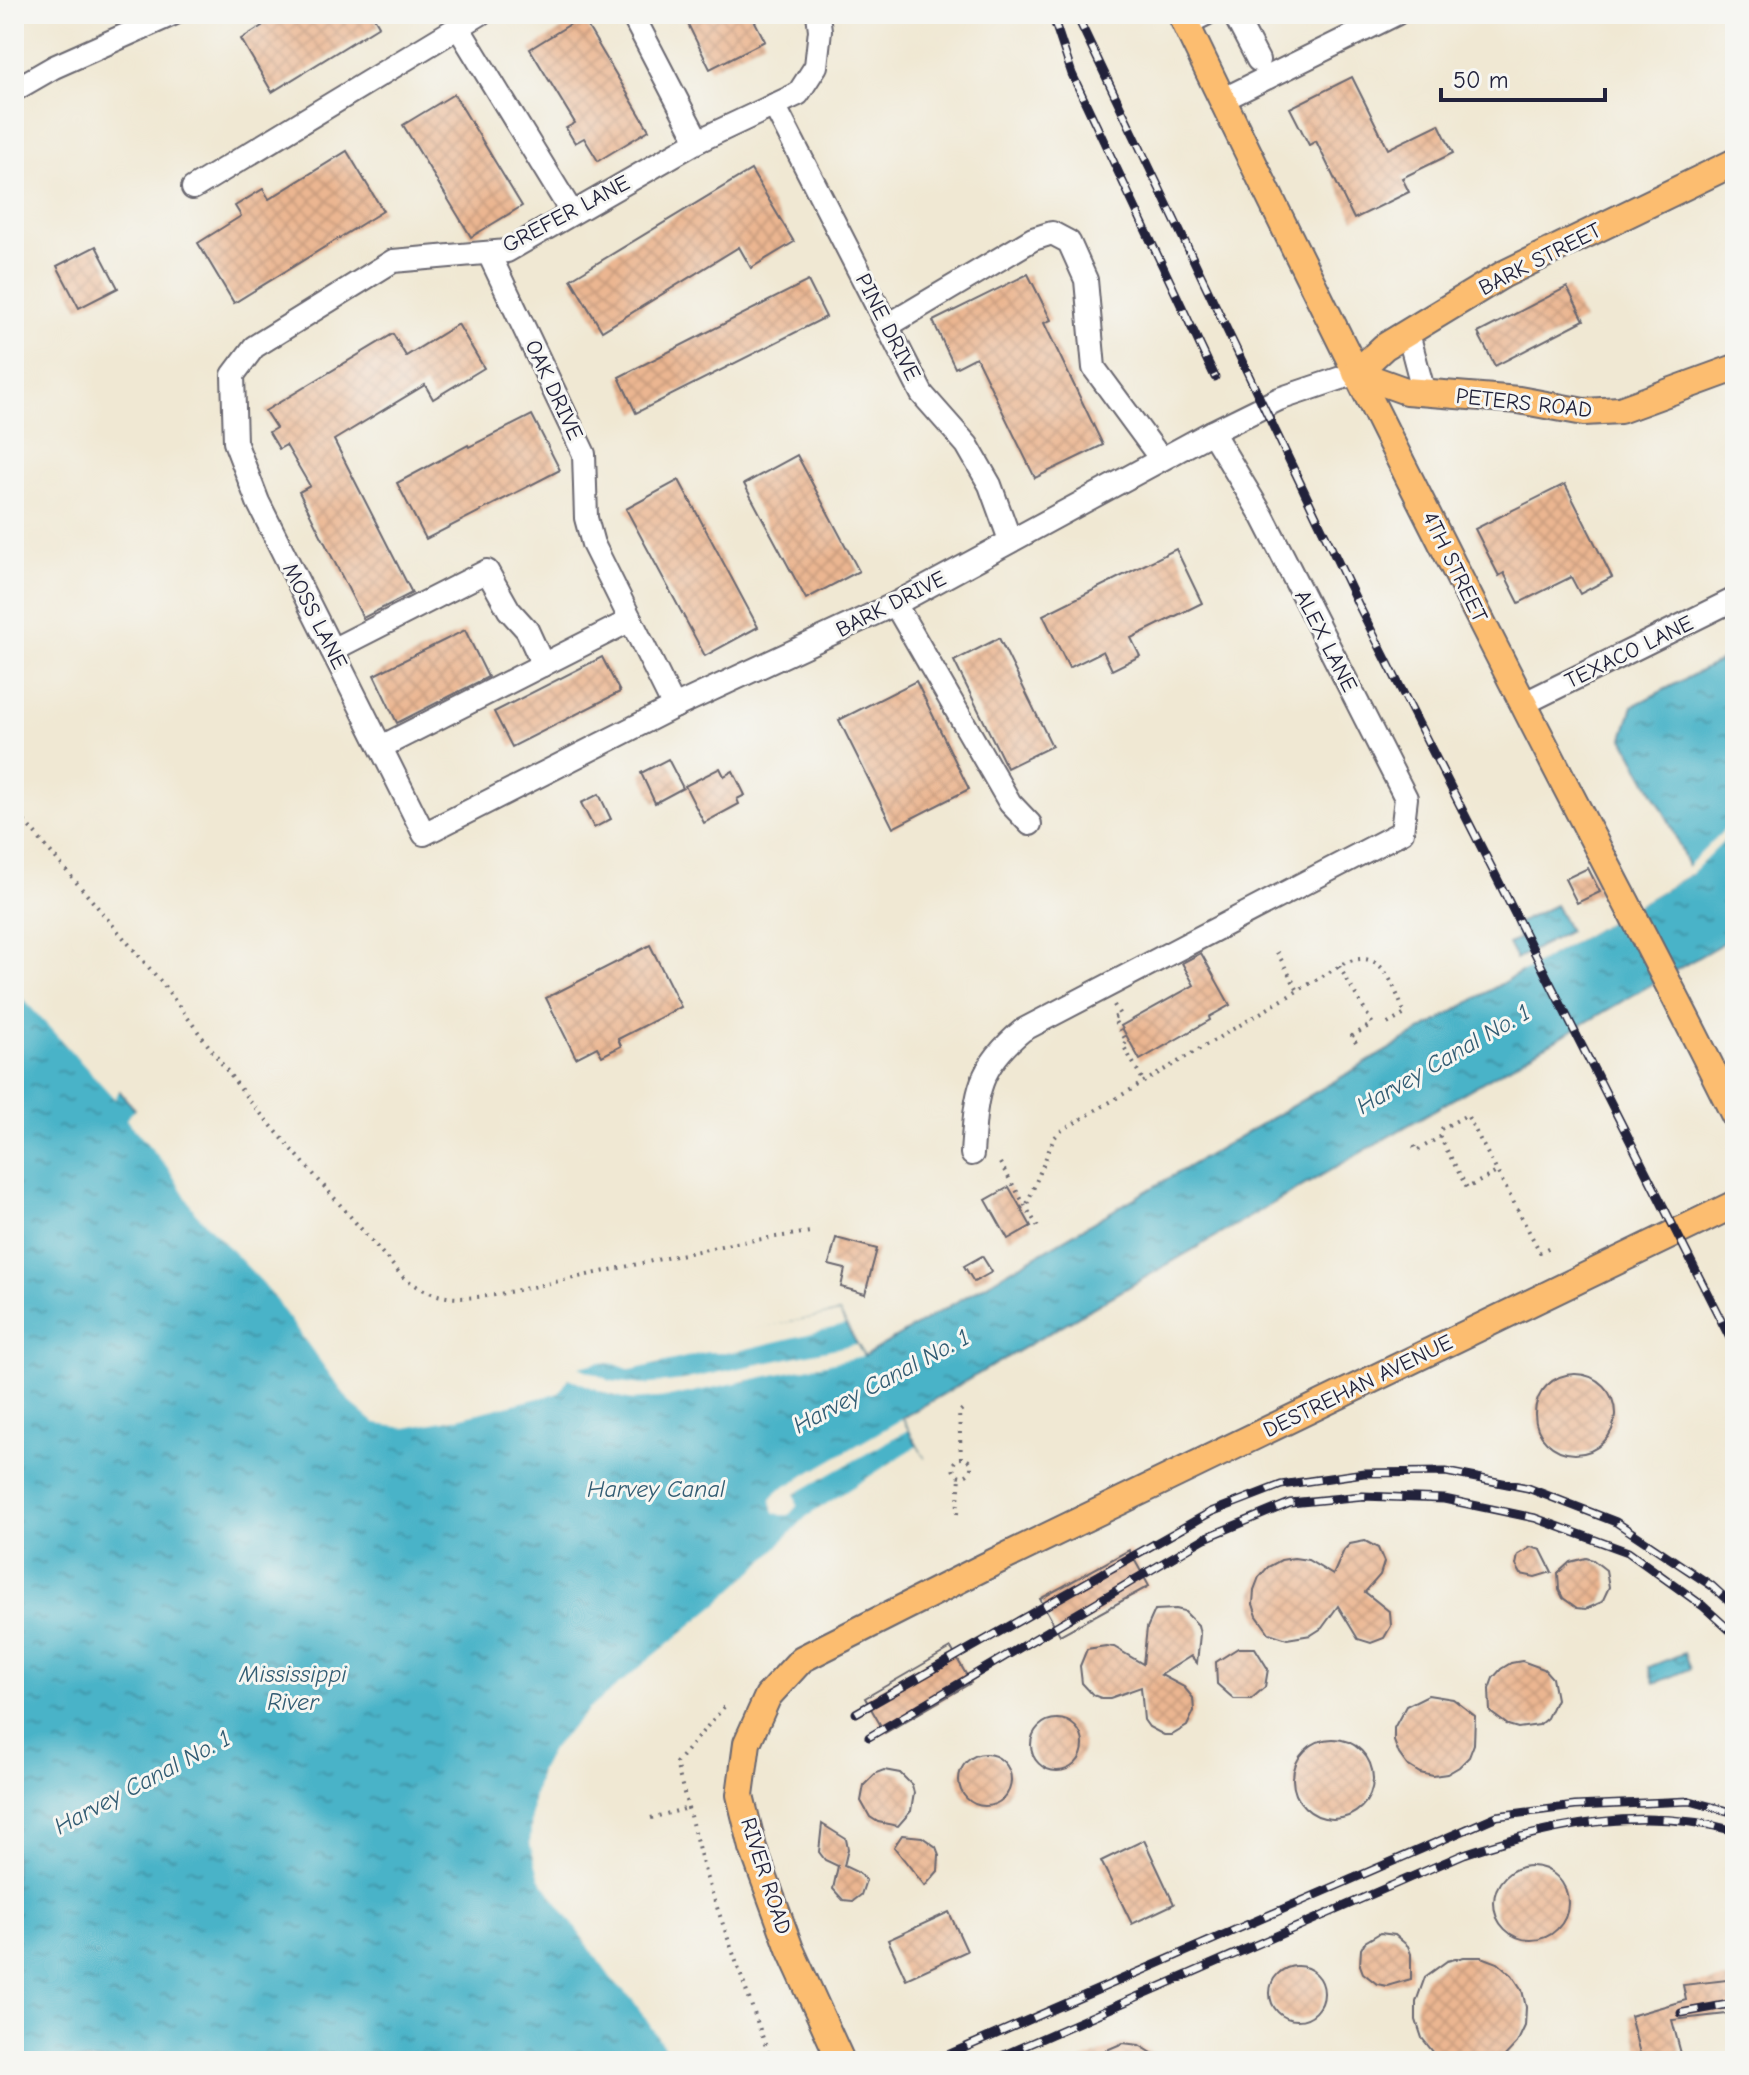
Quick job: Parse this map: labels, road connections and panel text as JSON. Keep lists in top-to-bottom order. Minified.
{"streets":{"main road":["BARK STREET","PETERS ROAD","4TH STREET","DESTREHAN AVENUE","RIVER ROAD"],"street":["GREFER LANE","PINE DRIVE","OAK DRIVE","BARK DRIVE","MOSS LANE","ALEX LANE","TEXACO LANE"]},"crossings":[["GREFER LANE","PINE DRIVE"],["GREFER LANE","OAK DRIVE"],["GREFER LANE","MOSS LANE"],["BARK STREET","PETERS ROAD"],["BARK STREET","4TH STREET"],["BARK STREET","BARK DRIVE"],["PINE DRIVE","BARK DRIVE"],["OAK DRIVE","BARK DRIVE"],["PETERS ROAD","4TH STREET"],["PETERS ROAD","BARK DRIVE"],["4TH STREET","BARK DRIVE"],["4TH STREET","TEXACO LANE"],["BARK DRIVE","MOSS LANE"],["BARK DRIVE","ALEX LANE"],["DESTREHAN AVENUE","RIVER ROAD"]],"water":["Harvey Canal No. 1","Harvey Canal","Mississippi River"],"scale_bar":"50 m"}
